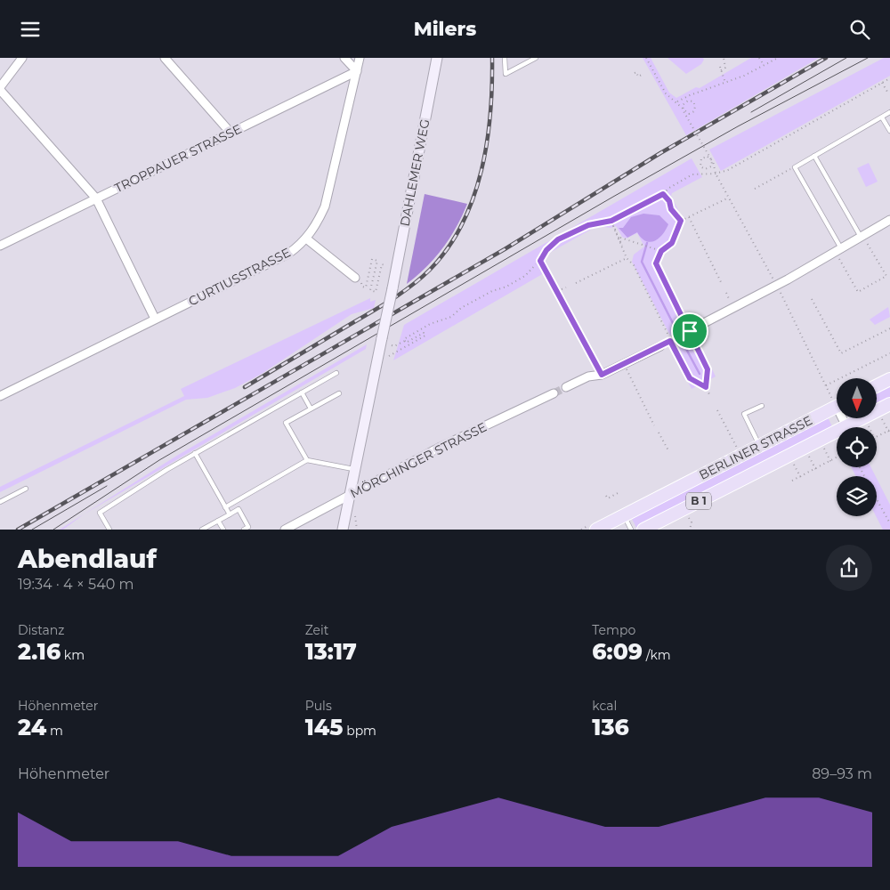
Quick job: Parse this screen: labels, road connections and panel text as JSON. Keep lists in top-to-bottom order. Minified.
{"streets":{"main road":["DAHLEMER WEG","BERLINER STRASSE","B 1"],"street":["TROPPAUER STRASSE","CURTIUSSTRASSE","MÖRCHINGER STRASSE"]},"crossings":[["TROPPAUER STRASSE","CURTIUSSTRASSE"]],"north":"bottom","page":{"header":"Milers","heading":["Abendlauf","19:34 · 4 × 540 m"],"stats":[["Distanz","2.16 km"],["Zeit","13:17"],["Tempo","6:09 /km"],["Höhenmeter","24 m"],["Puls","145 bpm"],["kcal","136"]],"chart":["Höhenmeter","89–93 m"]}}
